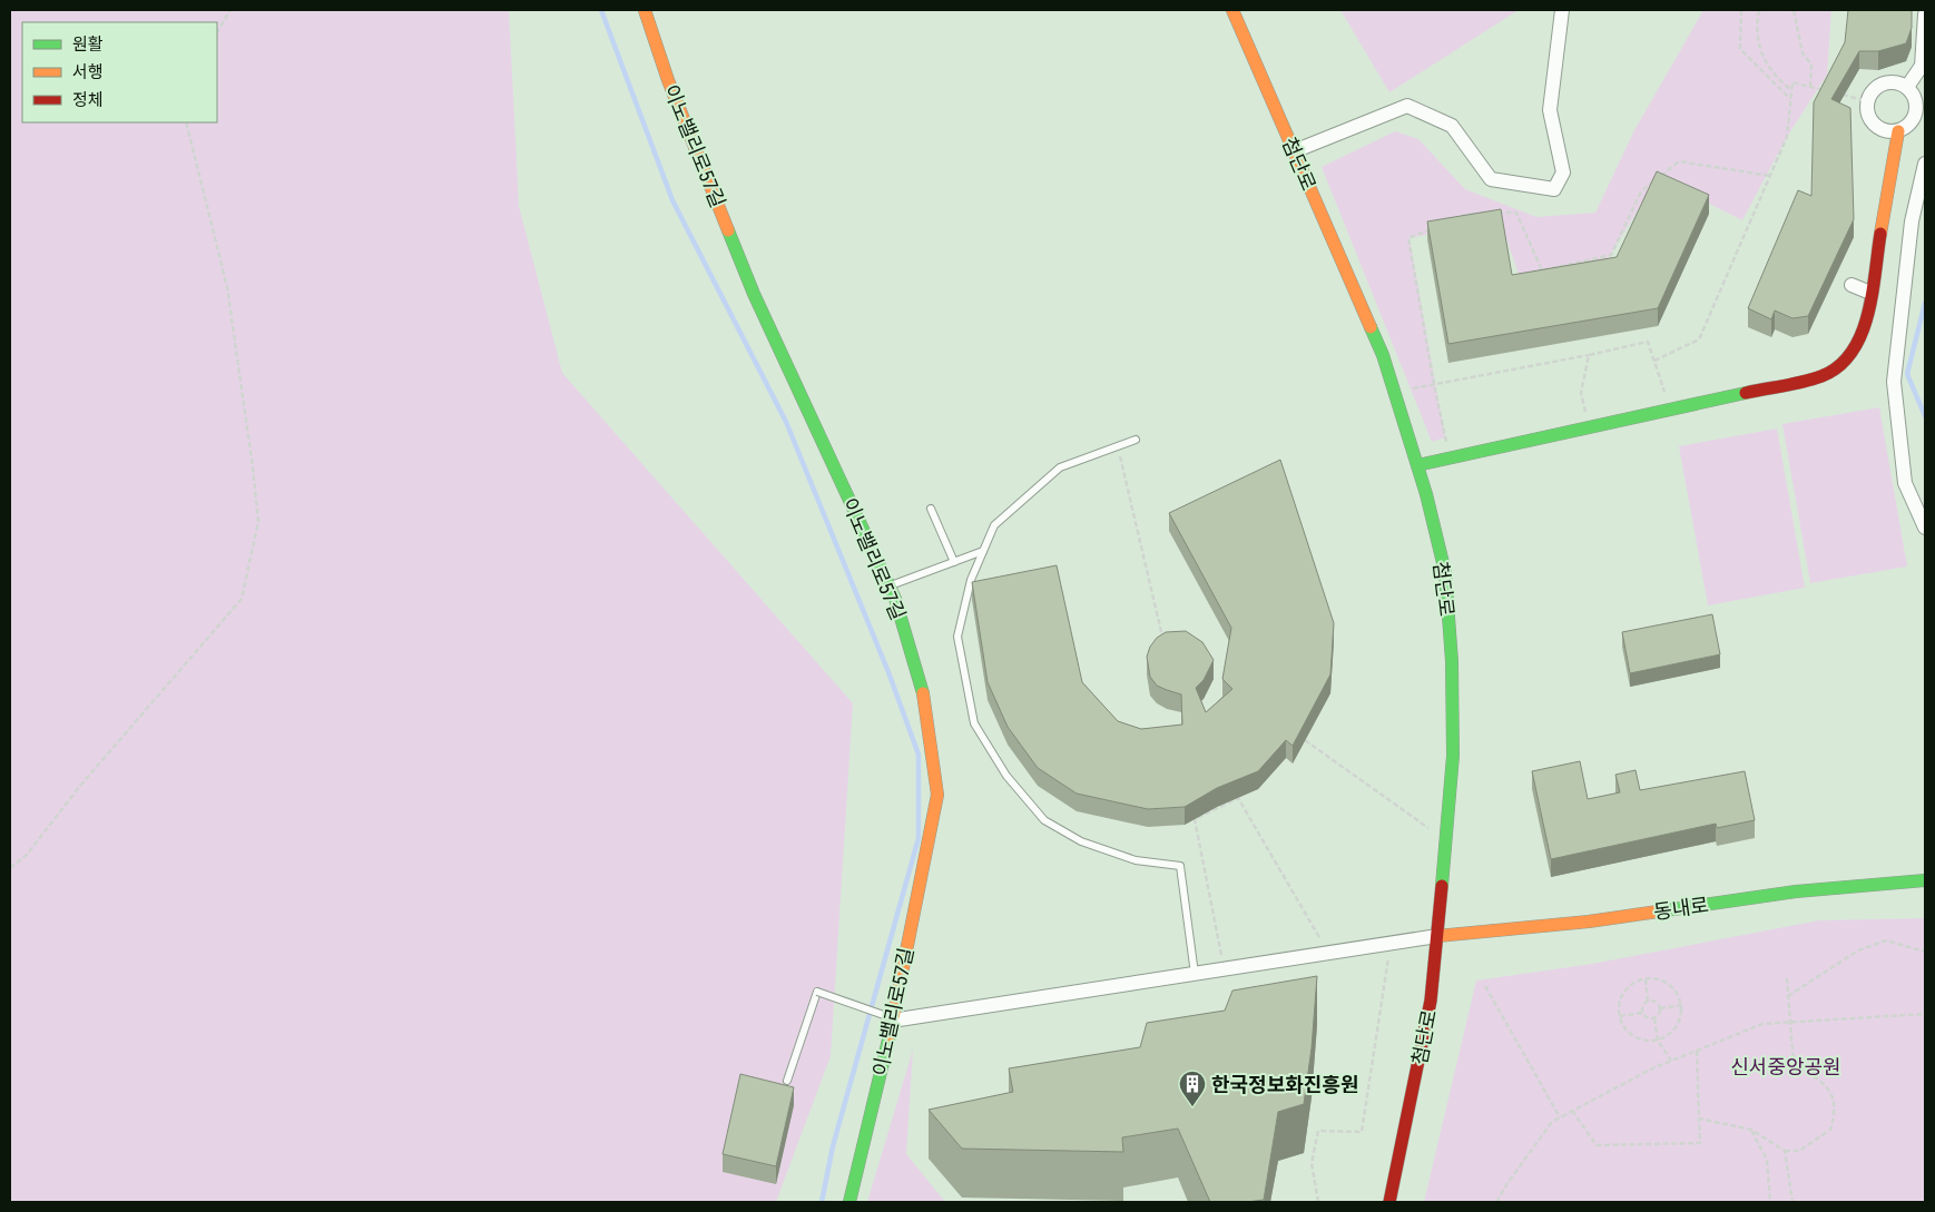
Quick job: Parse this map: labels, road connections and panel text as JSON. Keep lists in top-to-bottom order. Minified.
{"streets":{"street":["이노밸리로57길","첨단로","동내로"]},"crossings":[["첨단로","동내로"]],"parks":["신서중앙공원"],"places":{"building":["한국정보화진흥원"]},"legend":["원활","서행","정체"]}
